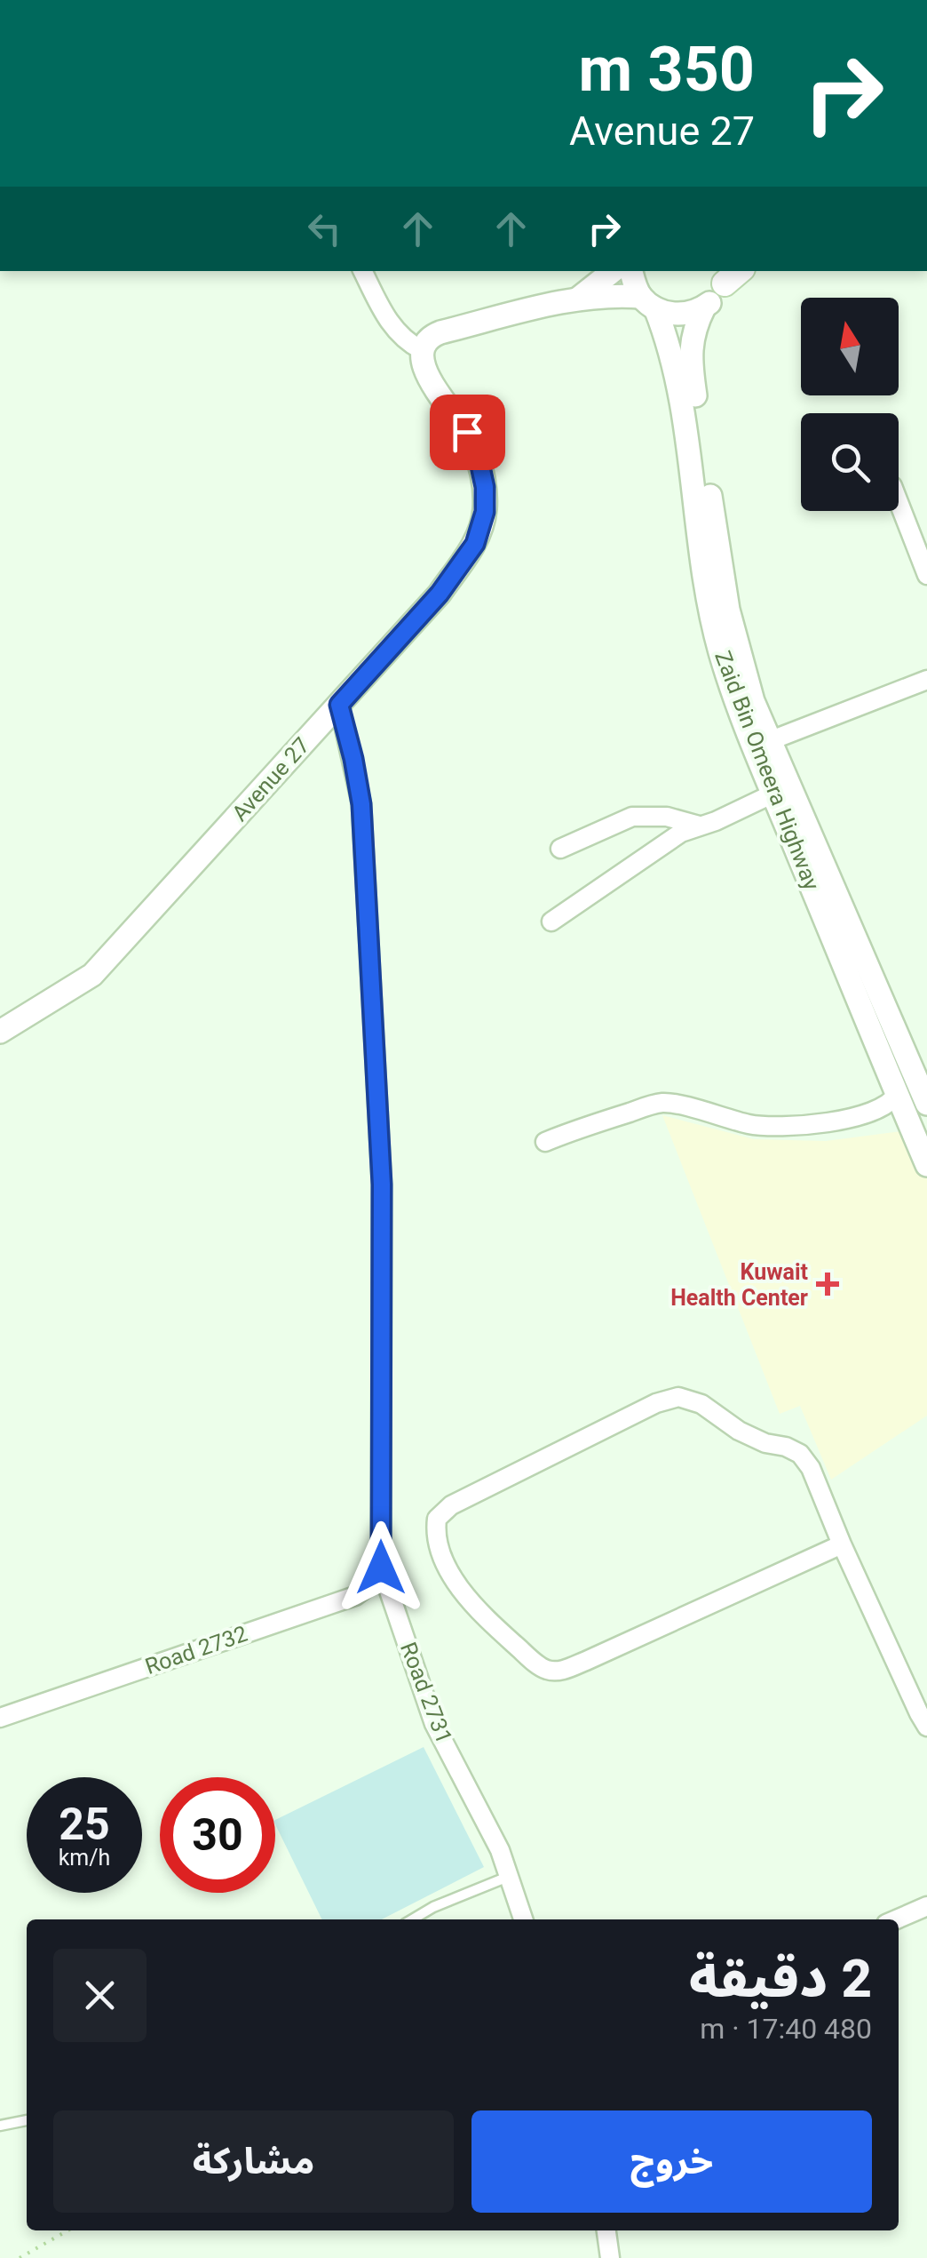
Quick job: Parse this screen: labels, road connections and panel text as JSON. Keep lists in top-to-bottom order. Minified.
{"streets":{"street":["Zaid Bin Omeera Highway","Avenue 27","Road 2732","Road 2731"]},"crossings":[["Avenue 27","Road 2731"],["Road 2732","Road 2731"]],"places":{"health":["Kuwait Health Center"]},"north":"top","page":{"turn":["350 m","Avenue 27"],"speed":"25 km/h","limit":"30","heading":["2 دقيقة","480 m · 17:40"],"buttons":["خروج","مشاركة"]}}
